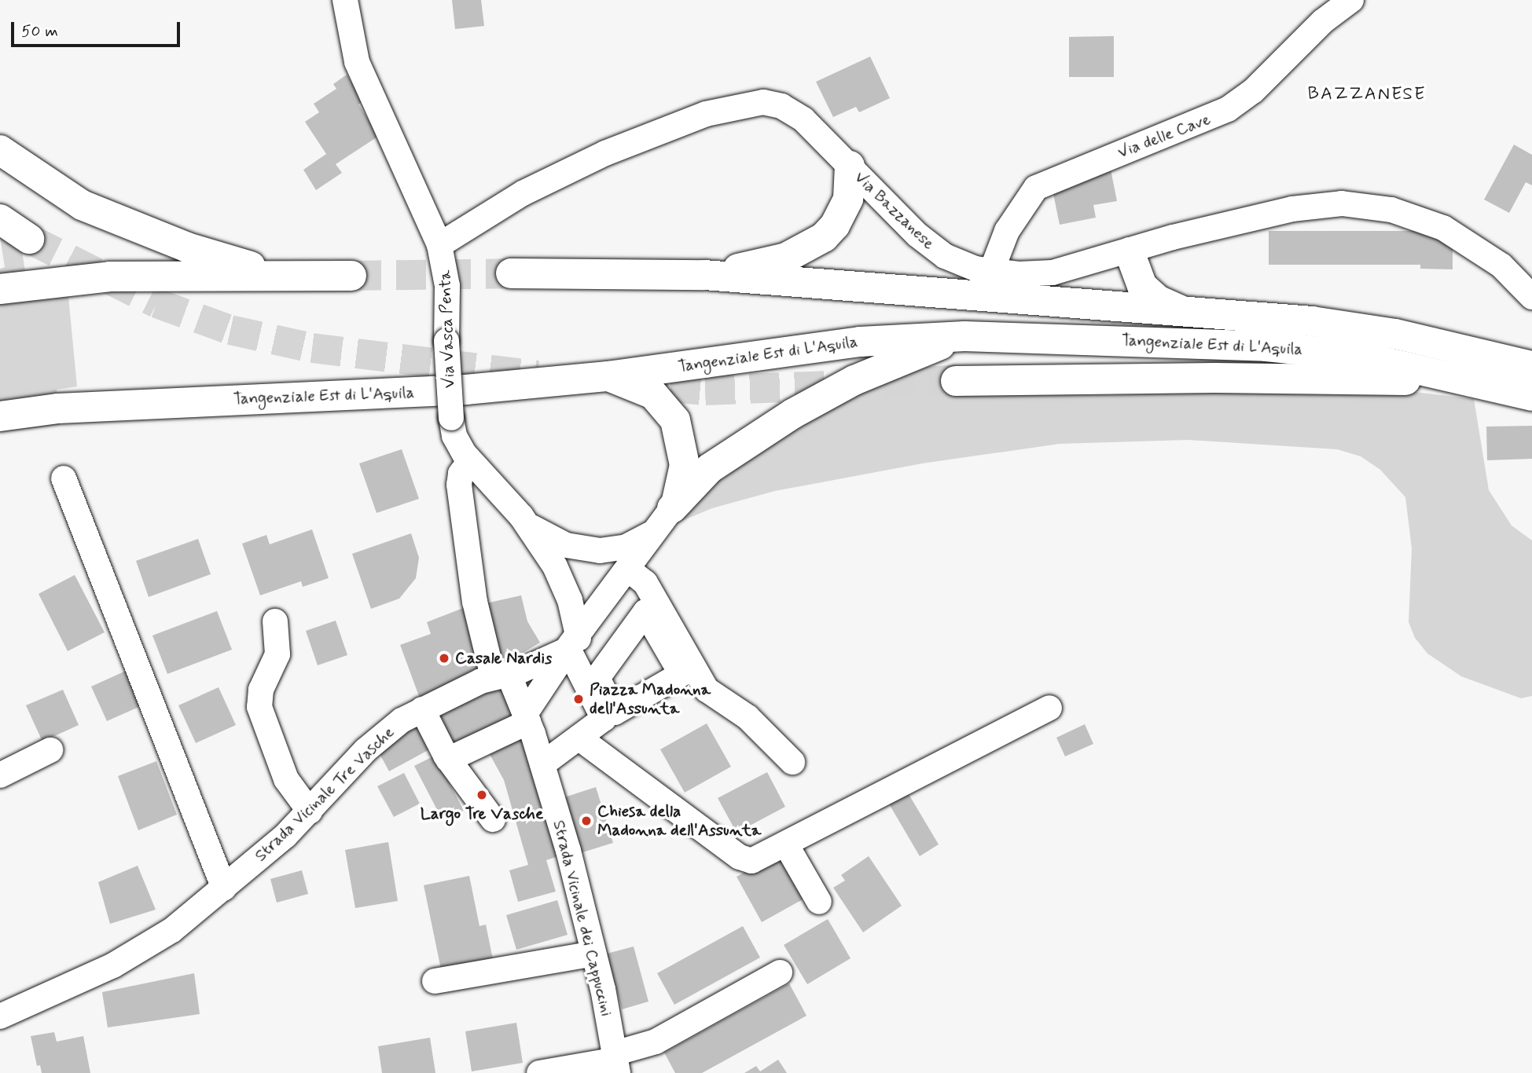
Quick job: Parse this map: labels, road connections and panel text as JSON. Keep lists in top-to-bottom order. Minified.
{"streets":{"highway":["Tangenziale Est di L'Aquila"],"street":["Via delle Cave","Via Bazzanese","Via Vasca Penta","Strada Vicinale Tre Vasche","Strada Vicinale dei Cappuccini"]},"crossings":[["Via delle Cave","Via Bazzanese"],["Via Bazzanese","Via Vasca Penta"],["Via Vasca Penta","Strada Vicinale Tre Vasche"]],"districts":["BAZZANESE"],"places":["Casale Nardis","Piazza Madonna dell'Assunta","Largo Tre Vasche","Chiesa della Madonna dell'Assunta"],"scale_bar":"50 m"}
